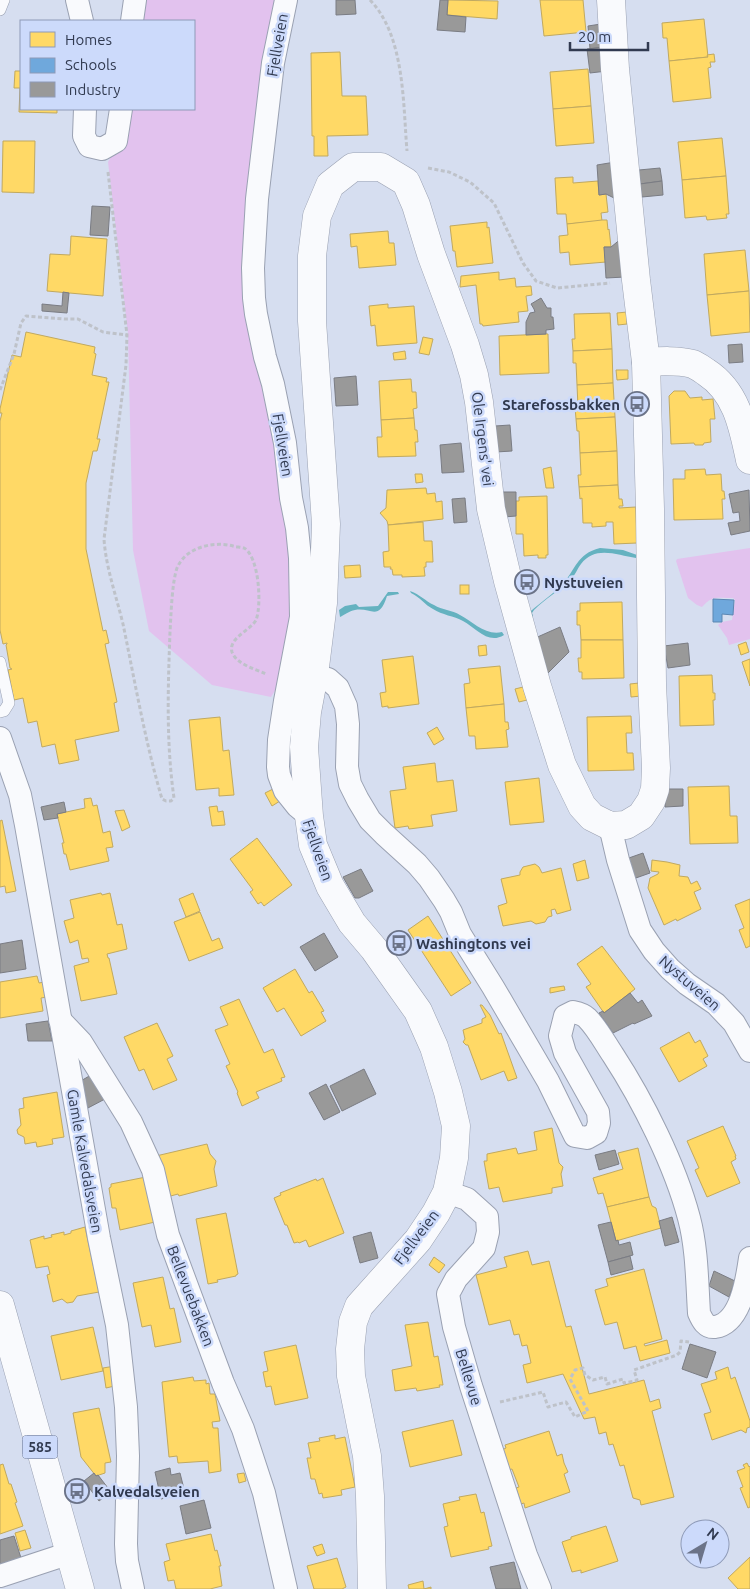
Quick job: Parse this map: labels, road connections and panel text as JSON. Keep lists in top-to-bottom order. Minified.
{"streets":{"street":["Fjellveien","Ole Irgens' vei","Nystuveien","Gamle Kalvedalsveien","Bellevuebakken","Bellevue","585"]},"crossings":[["Fjellveien","Ole Irgens' vei"],["Fjellveien","Bellevue"],["Ole Irgens' vei","Nystuveien"],["Gamle Kalvedalsveien","Bellevuebakken"]],"places":{"bus stop":["Starefossbakken","Nystuveien","Washingtons vei","Kalvedalsveien"]},"legend":["Homes","Schools","Industry"],"scale_bar":"20 m","north":"top right"}
